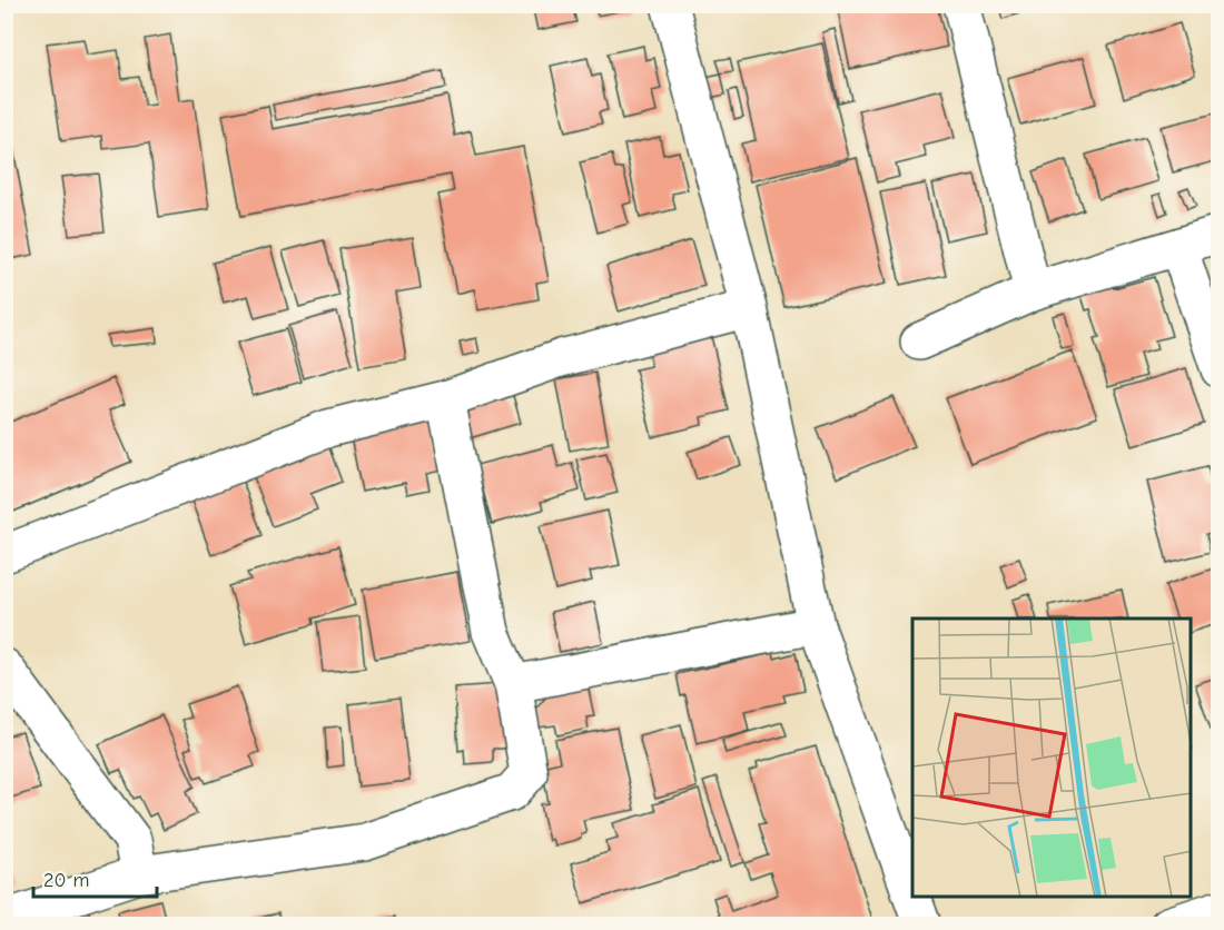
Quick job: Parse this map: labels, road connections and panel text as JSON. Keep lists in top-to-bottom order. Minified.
{"scale_bar":"20 m"}
